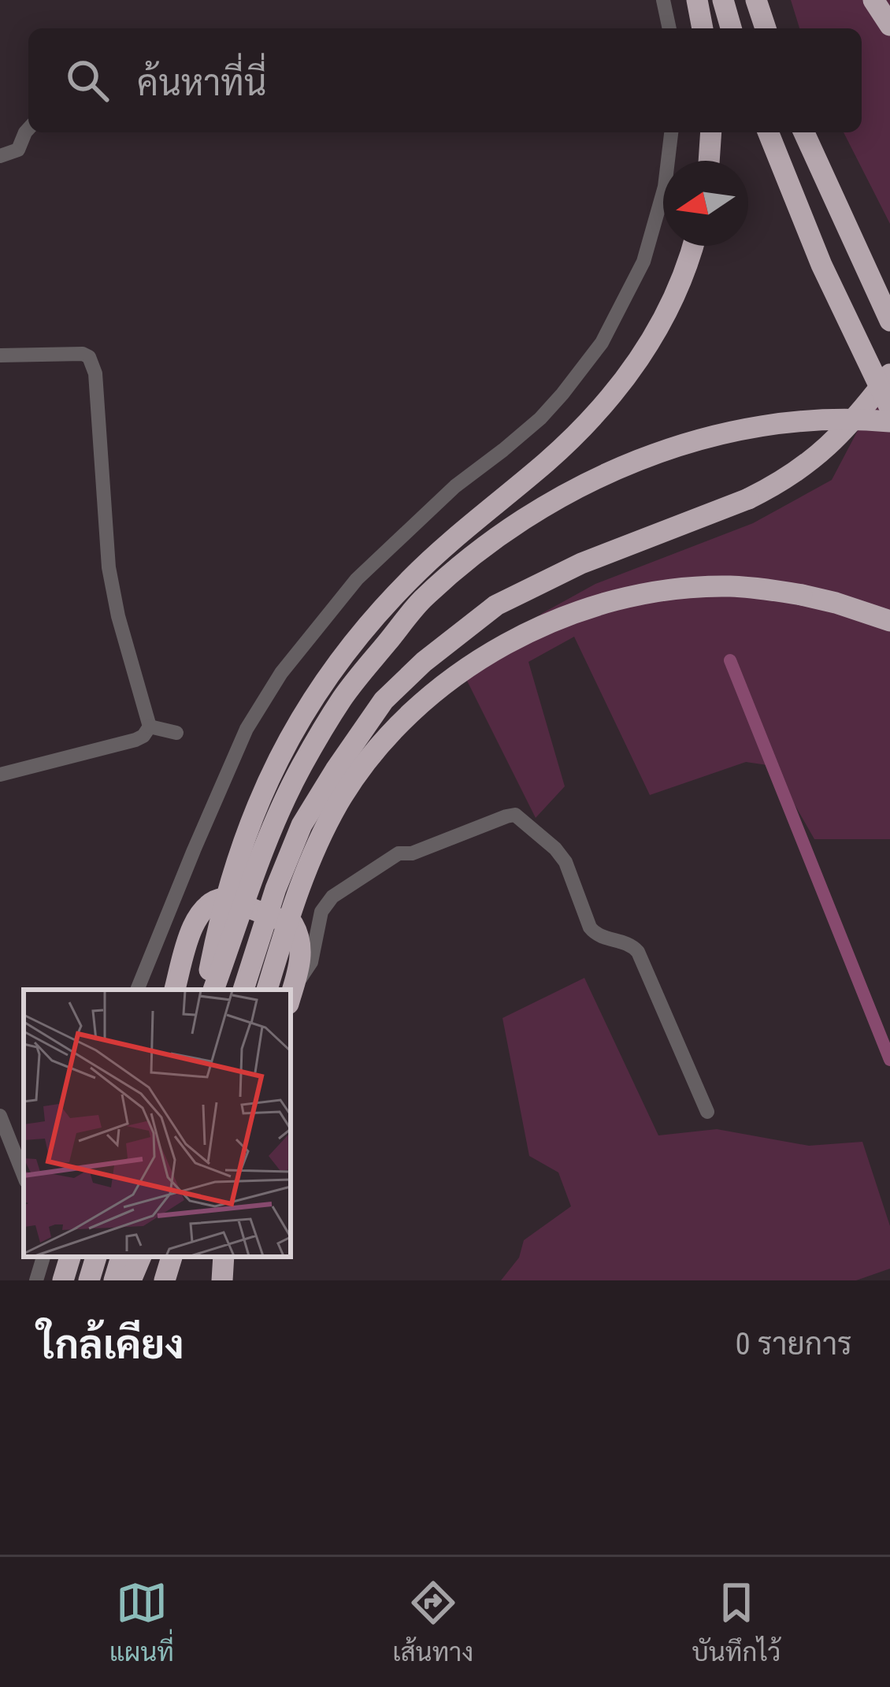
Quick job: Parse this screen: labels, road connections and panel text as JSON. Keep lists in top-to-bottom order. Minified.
{"north":"left","page":{"search":"ค้นหาที่นี่","heading":["ใกล้เคียง","0 รายการ"],"nav":["แผนที่","เส้นทาง","บันทึกไว้"]}}
